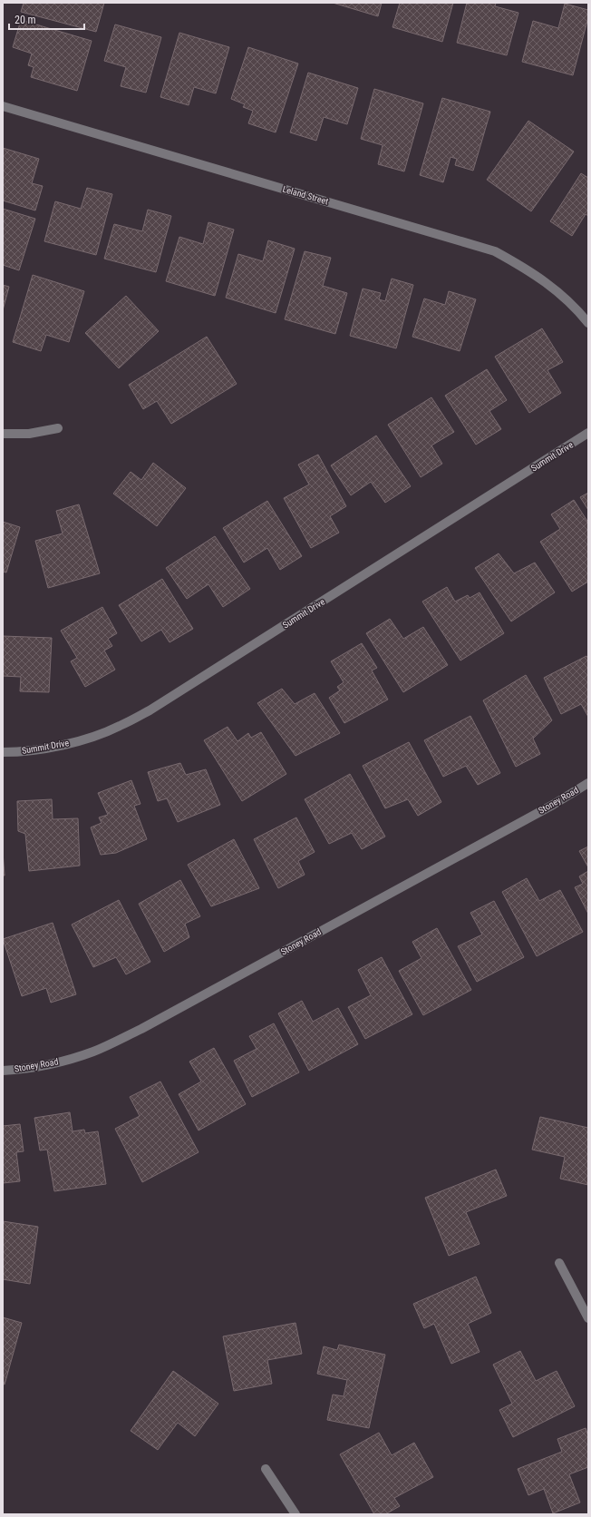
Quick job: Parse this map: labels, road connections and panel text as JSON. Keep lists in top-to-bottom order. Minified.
{"streets":{"street":["Leland Street","Summit Drive","Stoney Road"]},"scale_bar":"20 m"}
